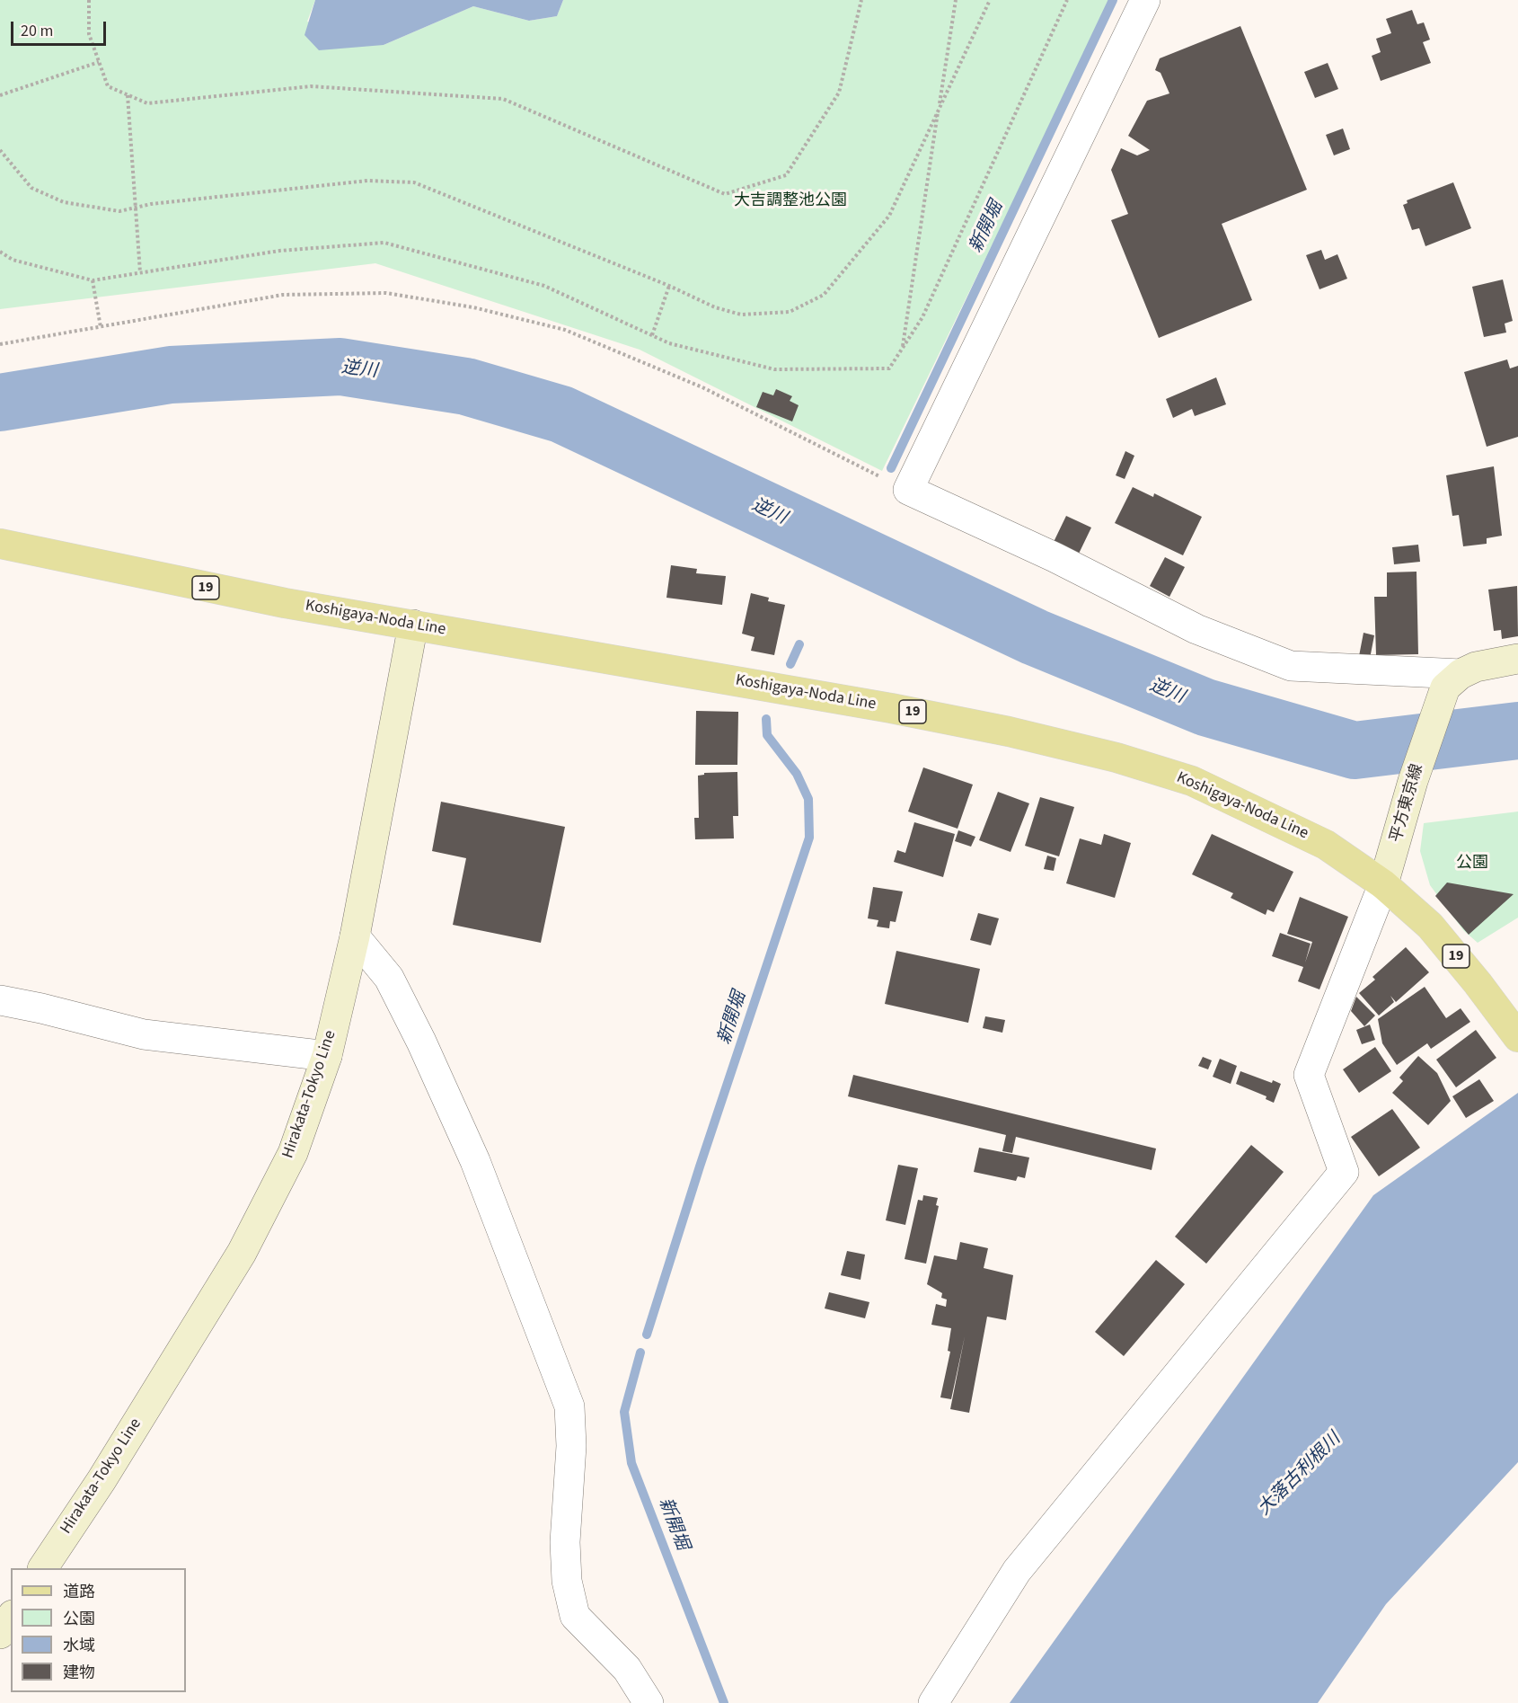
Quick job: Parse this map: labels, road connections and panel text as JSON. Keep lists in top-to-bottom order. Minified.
{"streets":{"main road":["19","Koshigaya-Noda Line","平方東京線","Hirakata-Tokyo Line"]},"crossings":[["Koshigaya-Noda Line","平方東京線"],["Koshigaya-Noda Line","Hirakata-Tokyo Line"]],"water":["新開堀","逆川","大落古利根川"],"parks":["大吉調整池公園","公園"],"legend":["道路","公園","水域","建物"],"scale_bar":"20 m"}
